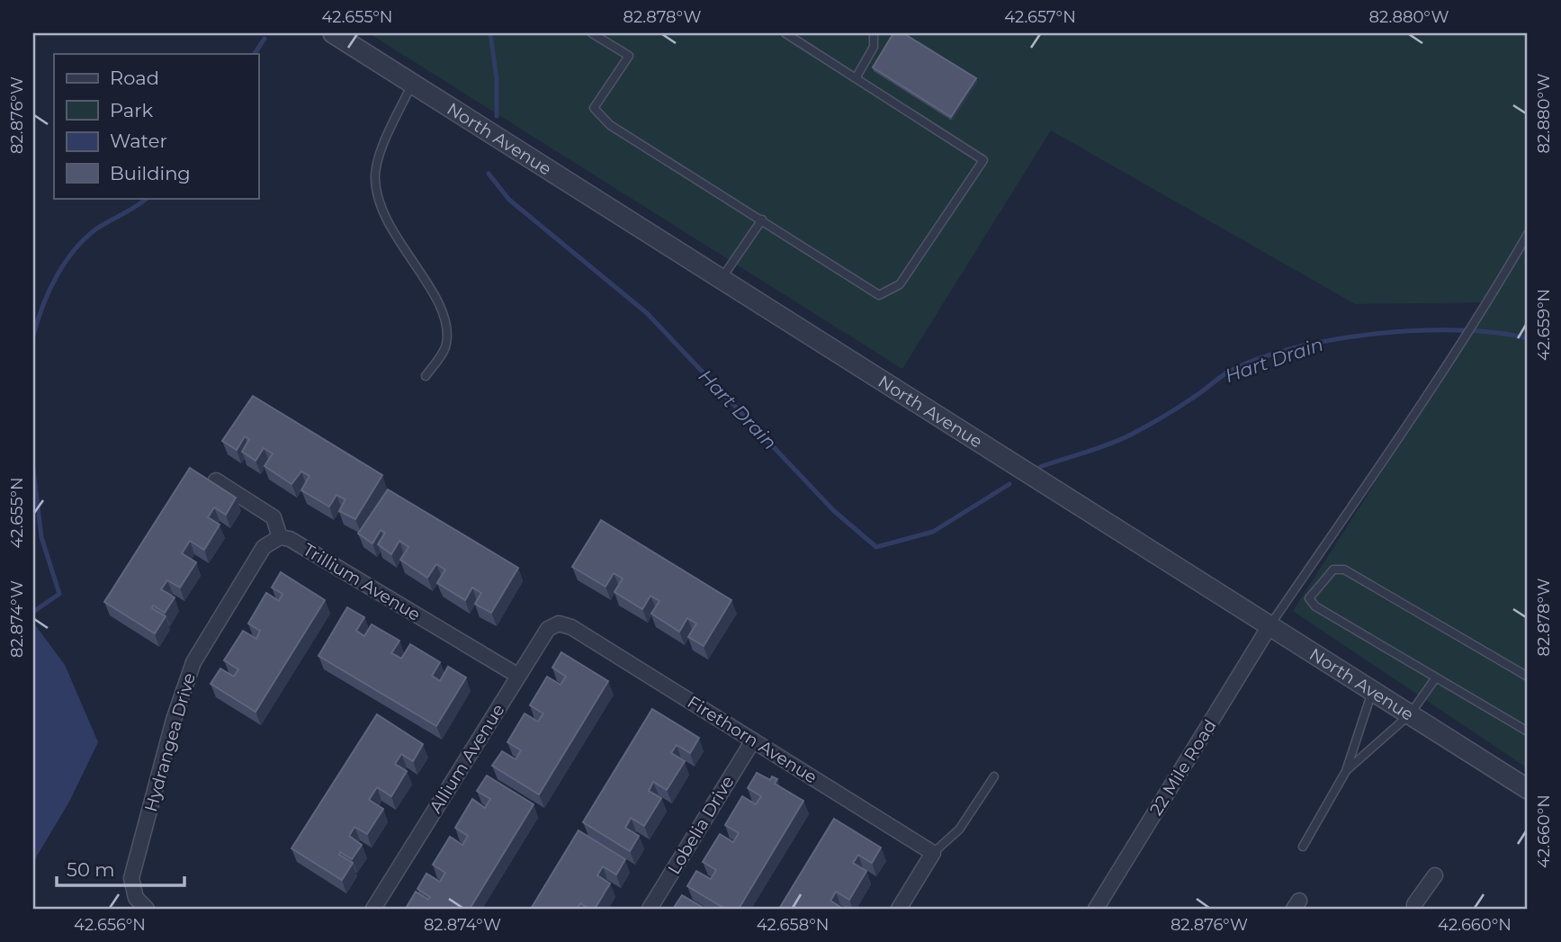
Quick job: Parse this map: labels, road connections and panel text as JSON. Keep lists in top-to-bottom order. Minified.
{"streets":{"street":["North Avenue","Trillium Avenue","Firethorn Avenue","Hydrangea Drive","Allium Avenue","22 Mile Road","Lobelia Drive"]},"crossings":[["North Avenue","22 Mile Road"],["Trillium Avenue","Hydrangea Drive"],["Trillium Avenue","Allium Avenue"],["Firethorn Avenue","Allium Avenue"],["Firethorn Avenue","Lobelia Drive"]],"water":["Hart Drain"],"legend":["Road","Park","Water","Building"],"scale_bar":"50 m","coordinates":["42.655°N","82.878°W","42.657°N","82.880°W","82.876°W","42.659°N","82.874°W","42.660°N","42.656°N","42.658°N"]}
